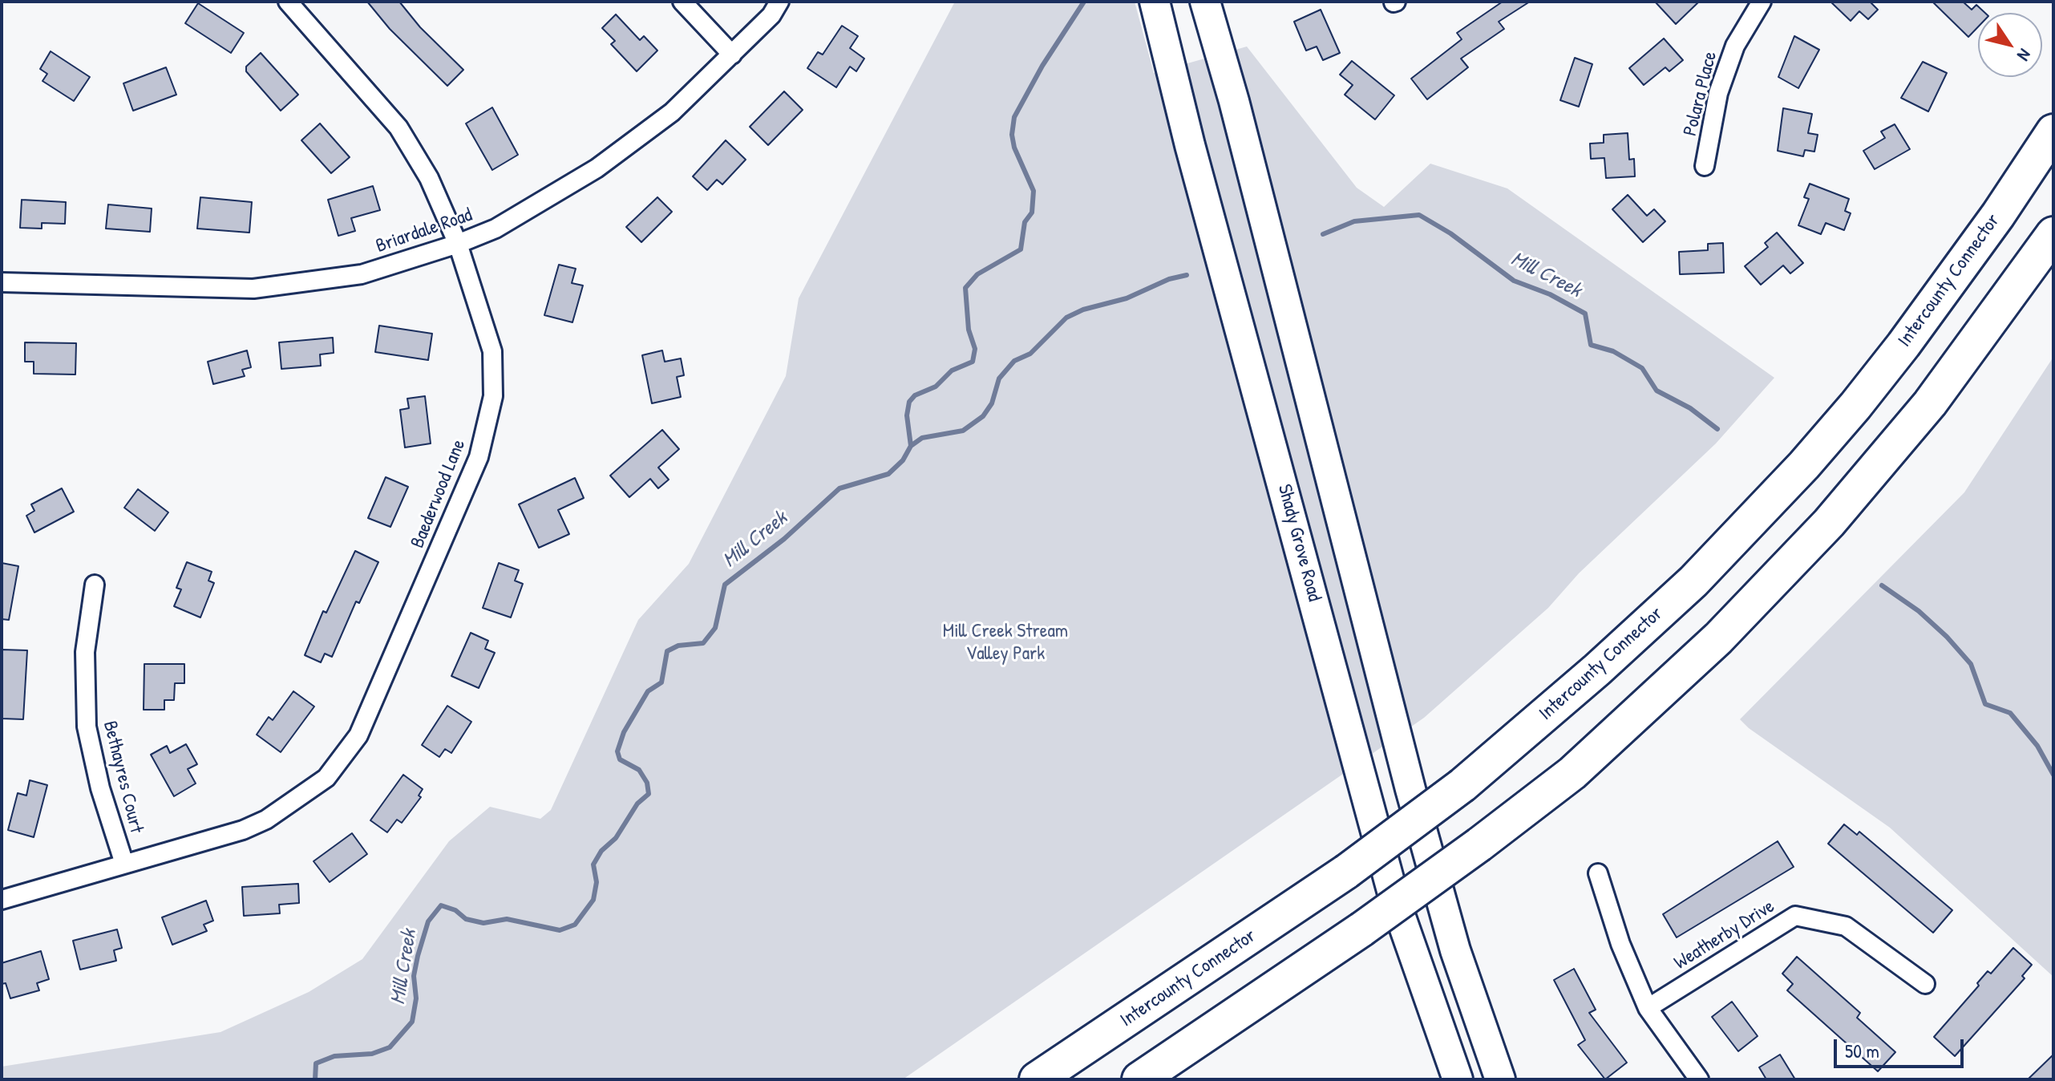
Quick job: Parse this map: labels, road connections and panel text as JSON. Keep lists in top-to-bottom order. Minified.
{"streets":{"highway":["Intercounty Connector"],"main road":["Shady Grove Road"],"street":["Polara Place","Briardale Road","Baederwood Lane","Bethayres Court","Weatherby Drive"]},"crossings":[["Briardale Road","Baederwood Lane"],["Baederwood Lane","Bethayres Court"]],"water":["Mill Creek"],"parks":["Mill Creek Stream Valley Park"],"scale_bar":"50 m","north":"bottom right"}
